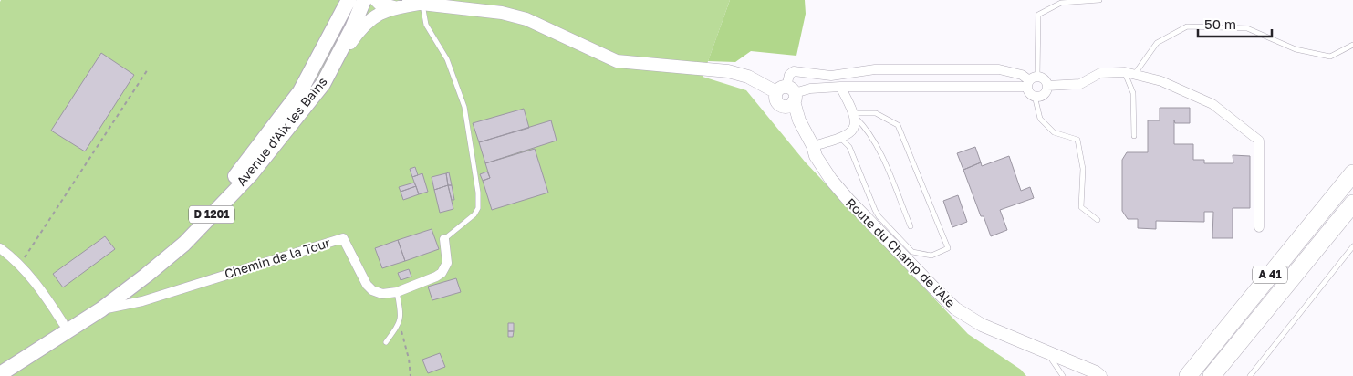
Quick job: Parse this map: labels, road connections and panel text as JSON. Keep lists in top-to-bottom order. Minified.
{"streets":{"highway":["A 41"],"main road":["Avenue d'Aix les Bains","D 1201"],"street":["Route du Champ de l'Ale","Chemin de la Tour"]},"crossings":[["Avenue d'Aix les Bains","Chemin de la Tour"]],"scale_bar":"50 m"}
